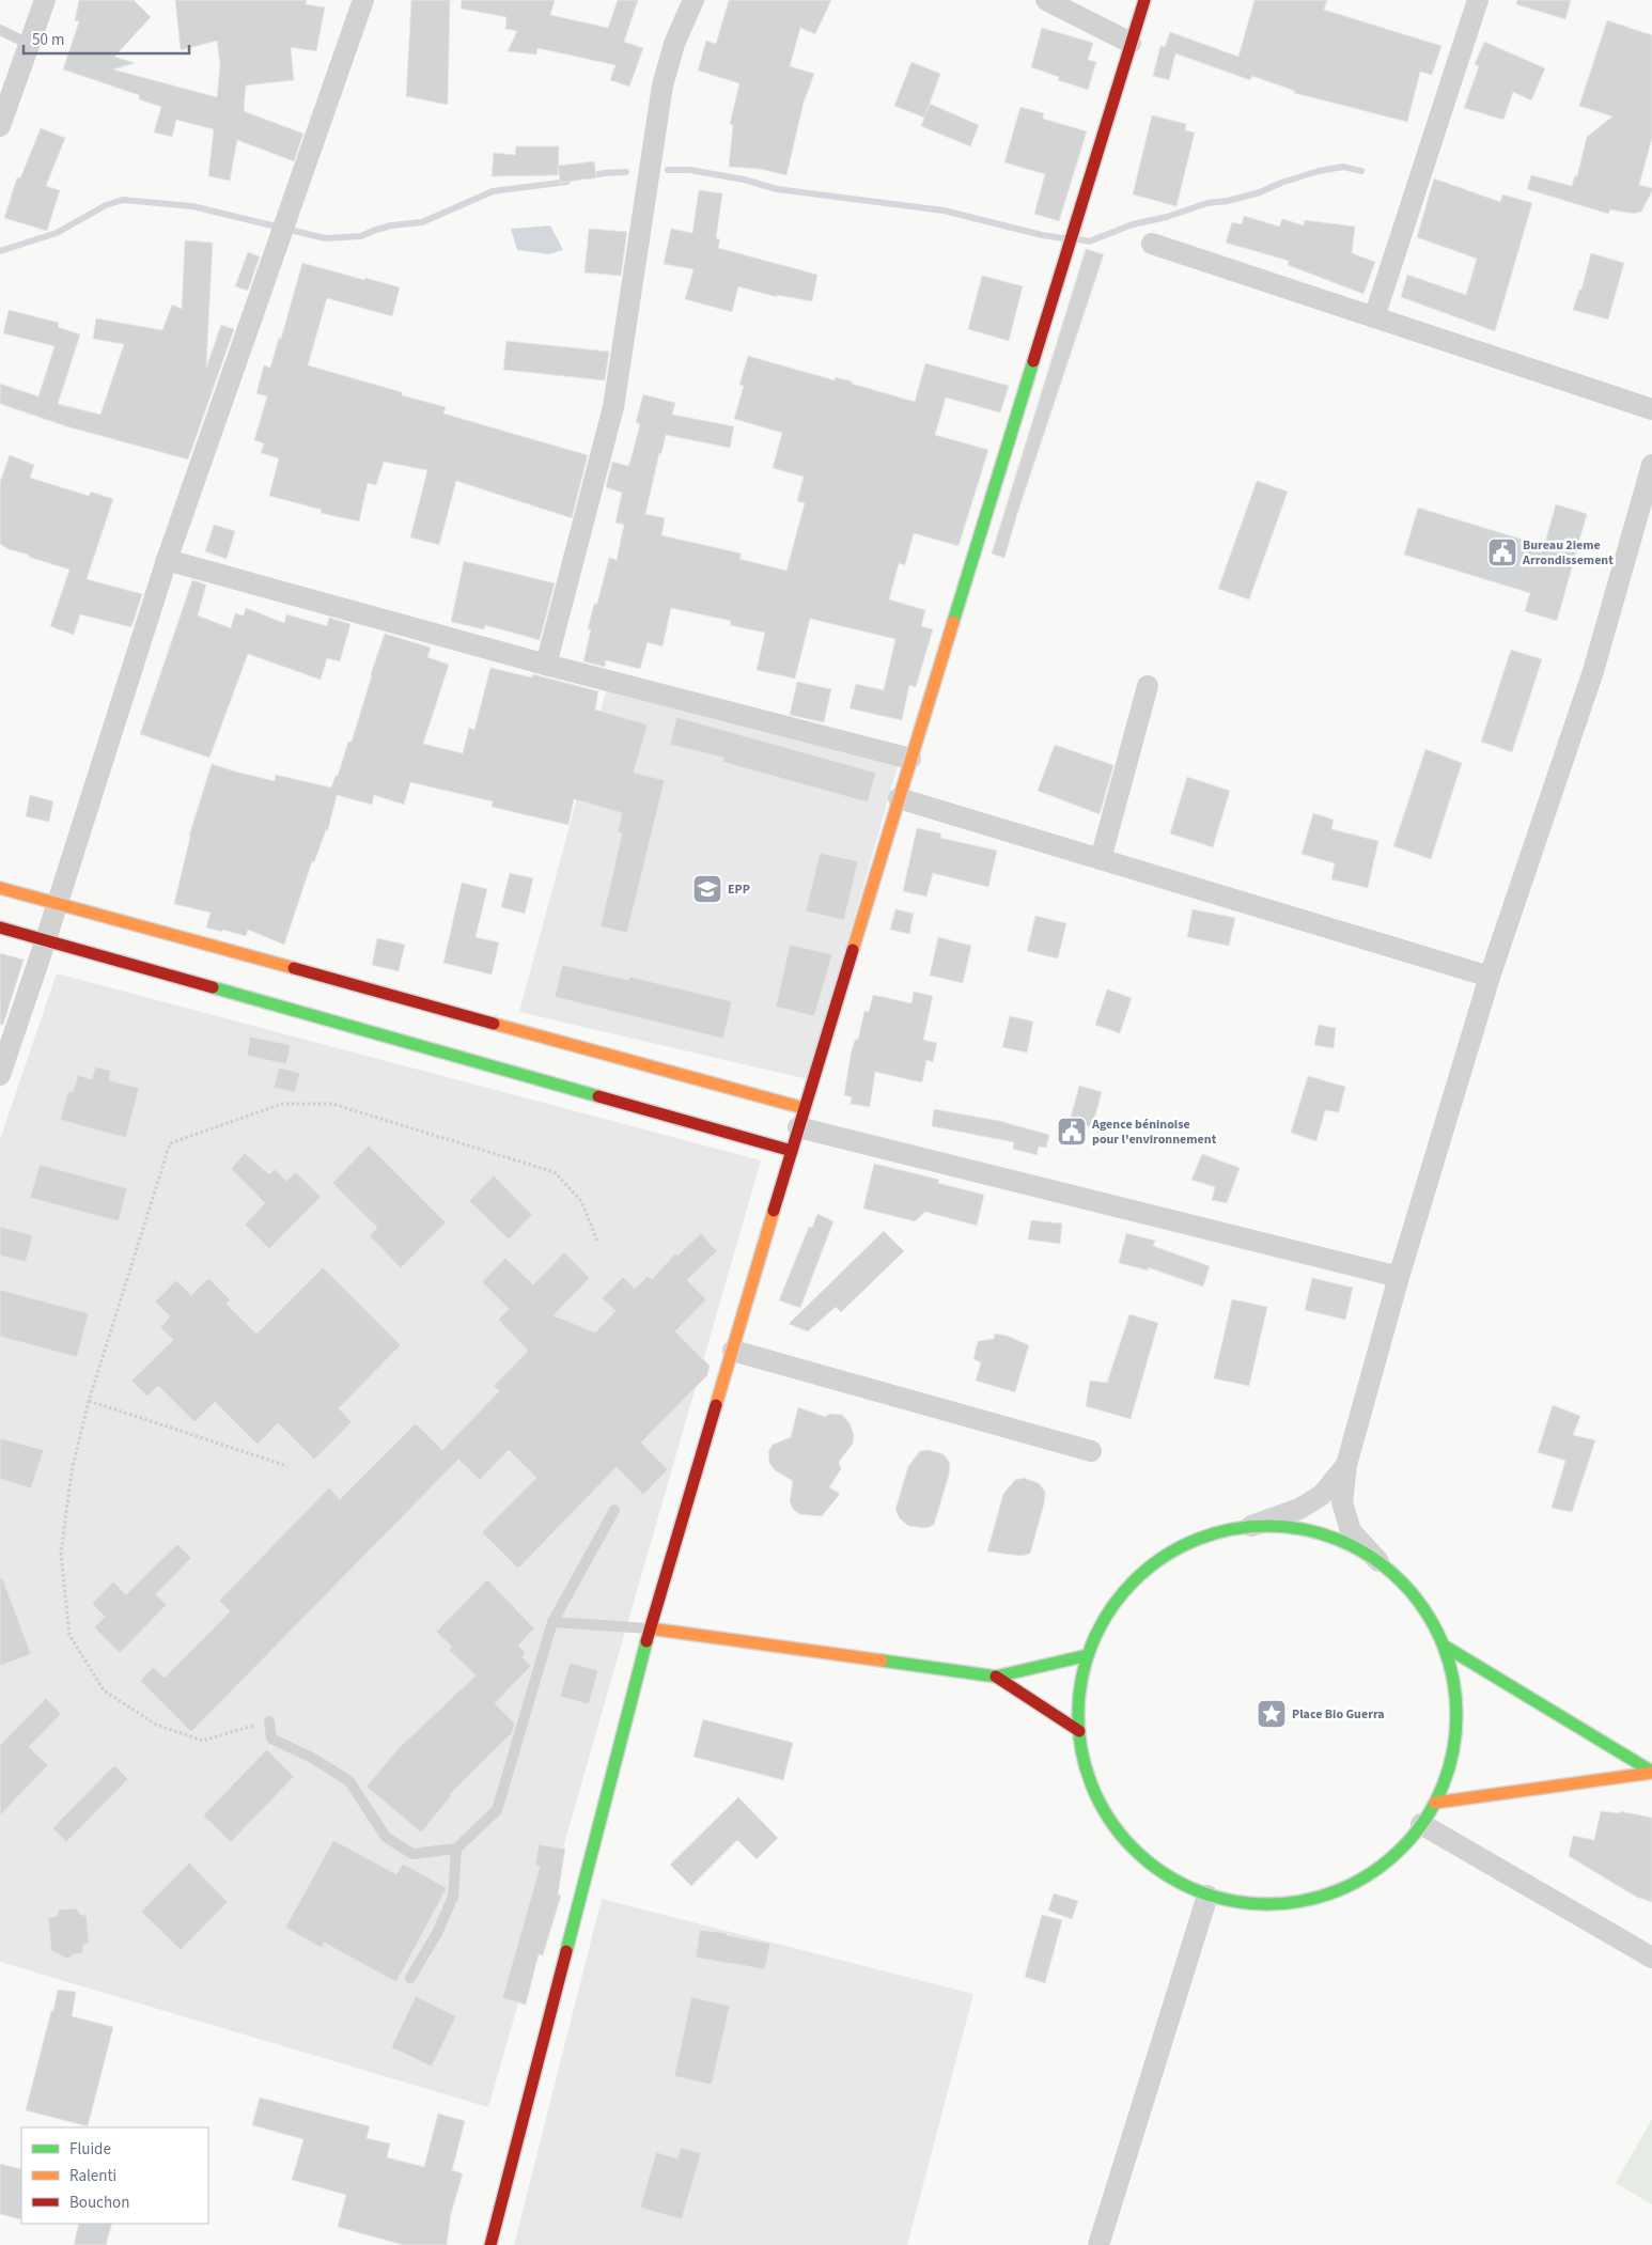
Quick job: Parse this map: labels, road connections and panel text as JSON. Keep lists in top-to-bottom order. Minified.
{"places":{"public building":["Bureau 2ieme Arrondissement","Agence béninoise pour l'environnement"],"school or university":["EPP"],"place":["Place Bio Guerra"]},"legend":["Fluide","Ralenti","Bouchon"],"scale_bar":"50 m"}
